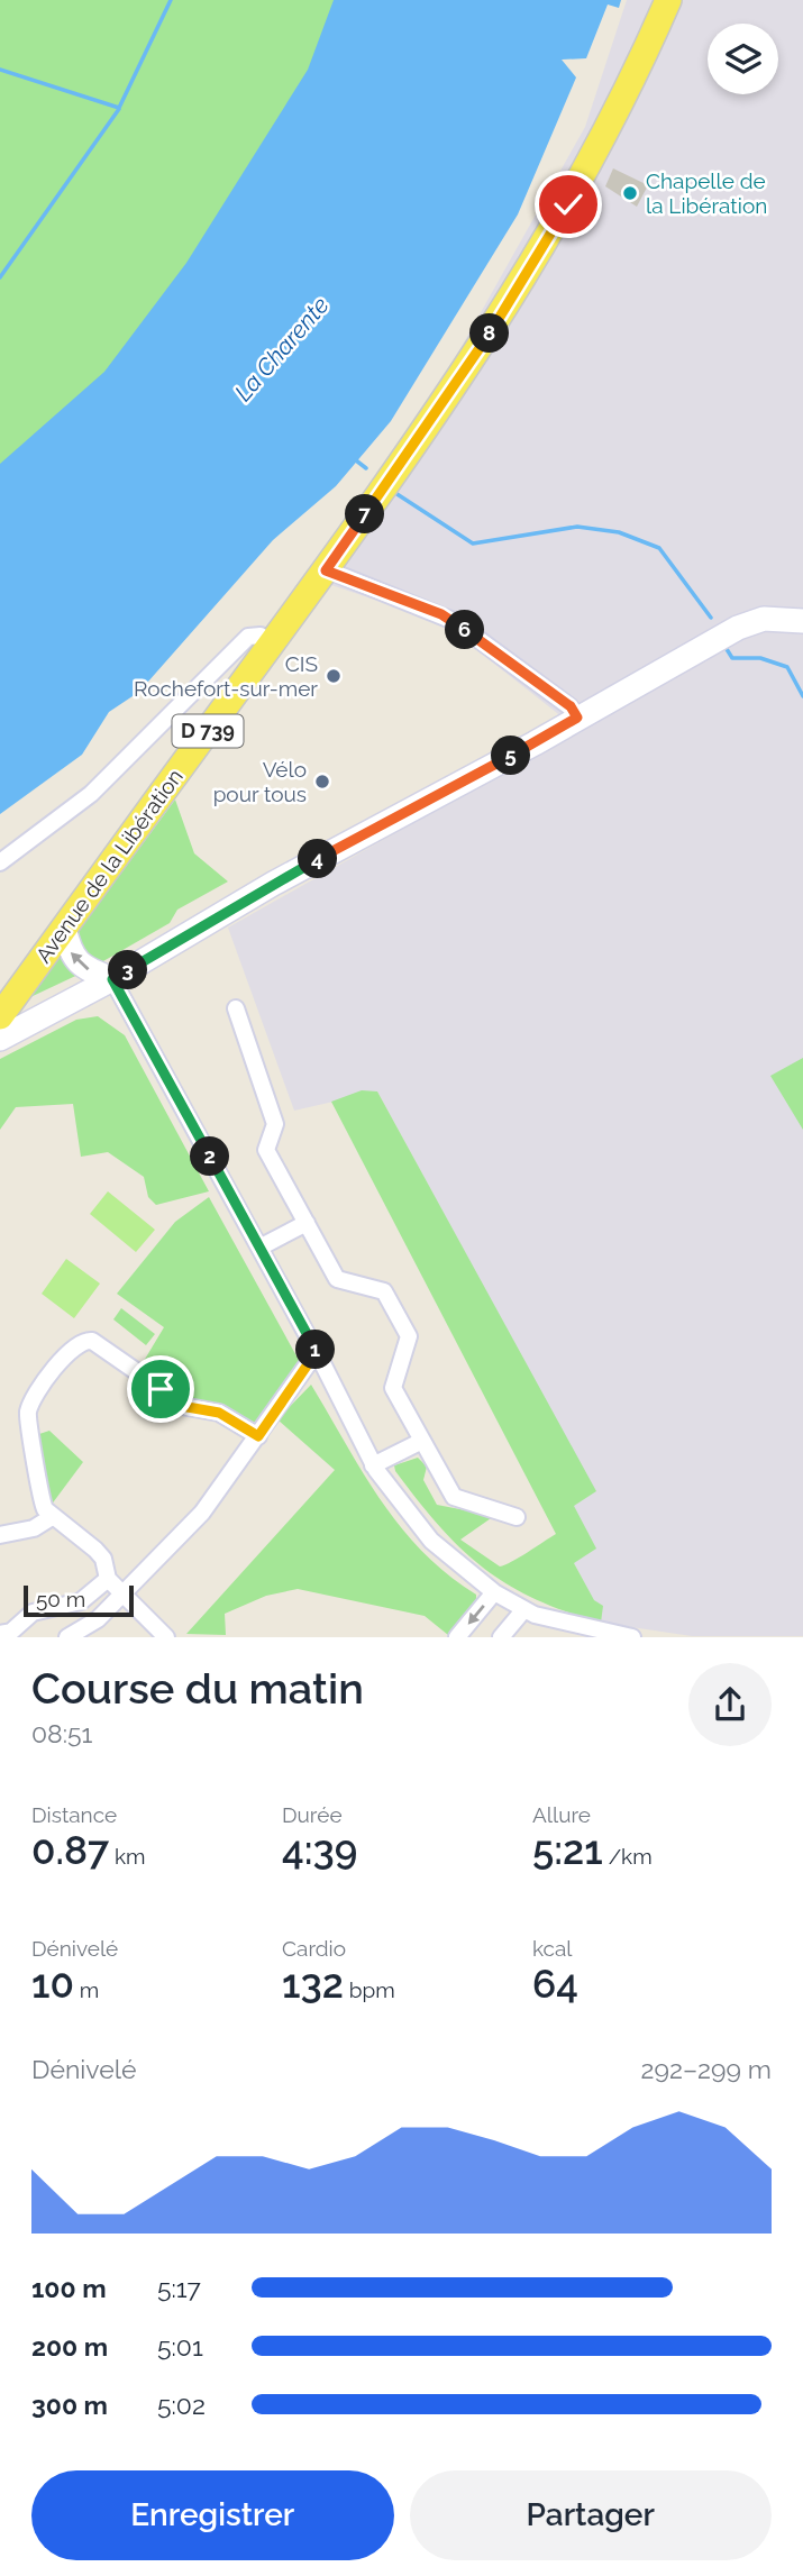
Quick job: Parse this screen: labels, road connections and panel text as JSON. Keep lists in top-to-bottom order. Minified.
{"streets":{"main road":["D 739","Avenue de la Libération"]},"crossings":[["D 739","Avenue de la Libération"]],"water":["La Charente"],"places":["Chapelle de la Libération","CIS Rochefort-sur-mer","Vélo pour tous"],"scale_bar":"50 m","page":{"pins":["8","7","6","5","4","3","2","1"],"scale":"50 m","heading":["Course du matin","08:51"],"stats":[["Distance","0.87 km"],["Durée","4:39"],["Allure","5:21 /km"],["Dénivelé","10 m"],["Cardio","132 bpm"],["kcal","64"]],"chart":["Dénivelé","292–299 m"],"list":[{"name":"100 m","note":"5:17"},{"name":"200 m","note":"5:01"},{"name":"300 m","note":"5:02"}],"buttons":["Enregistrer","Partager"]}}
